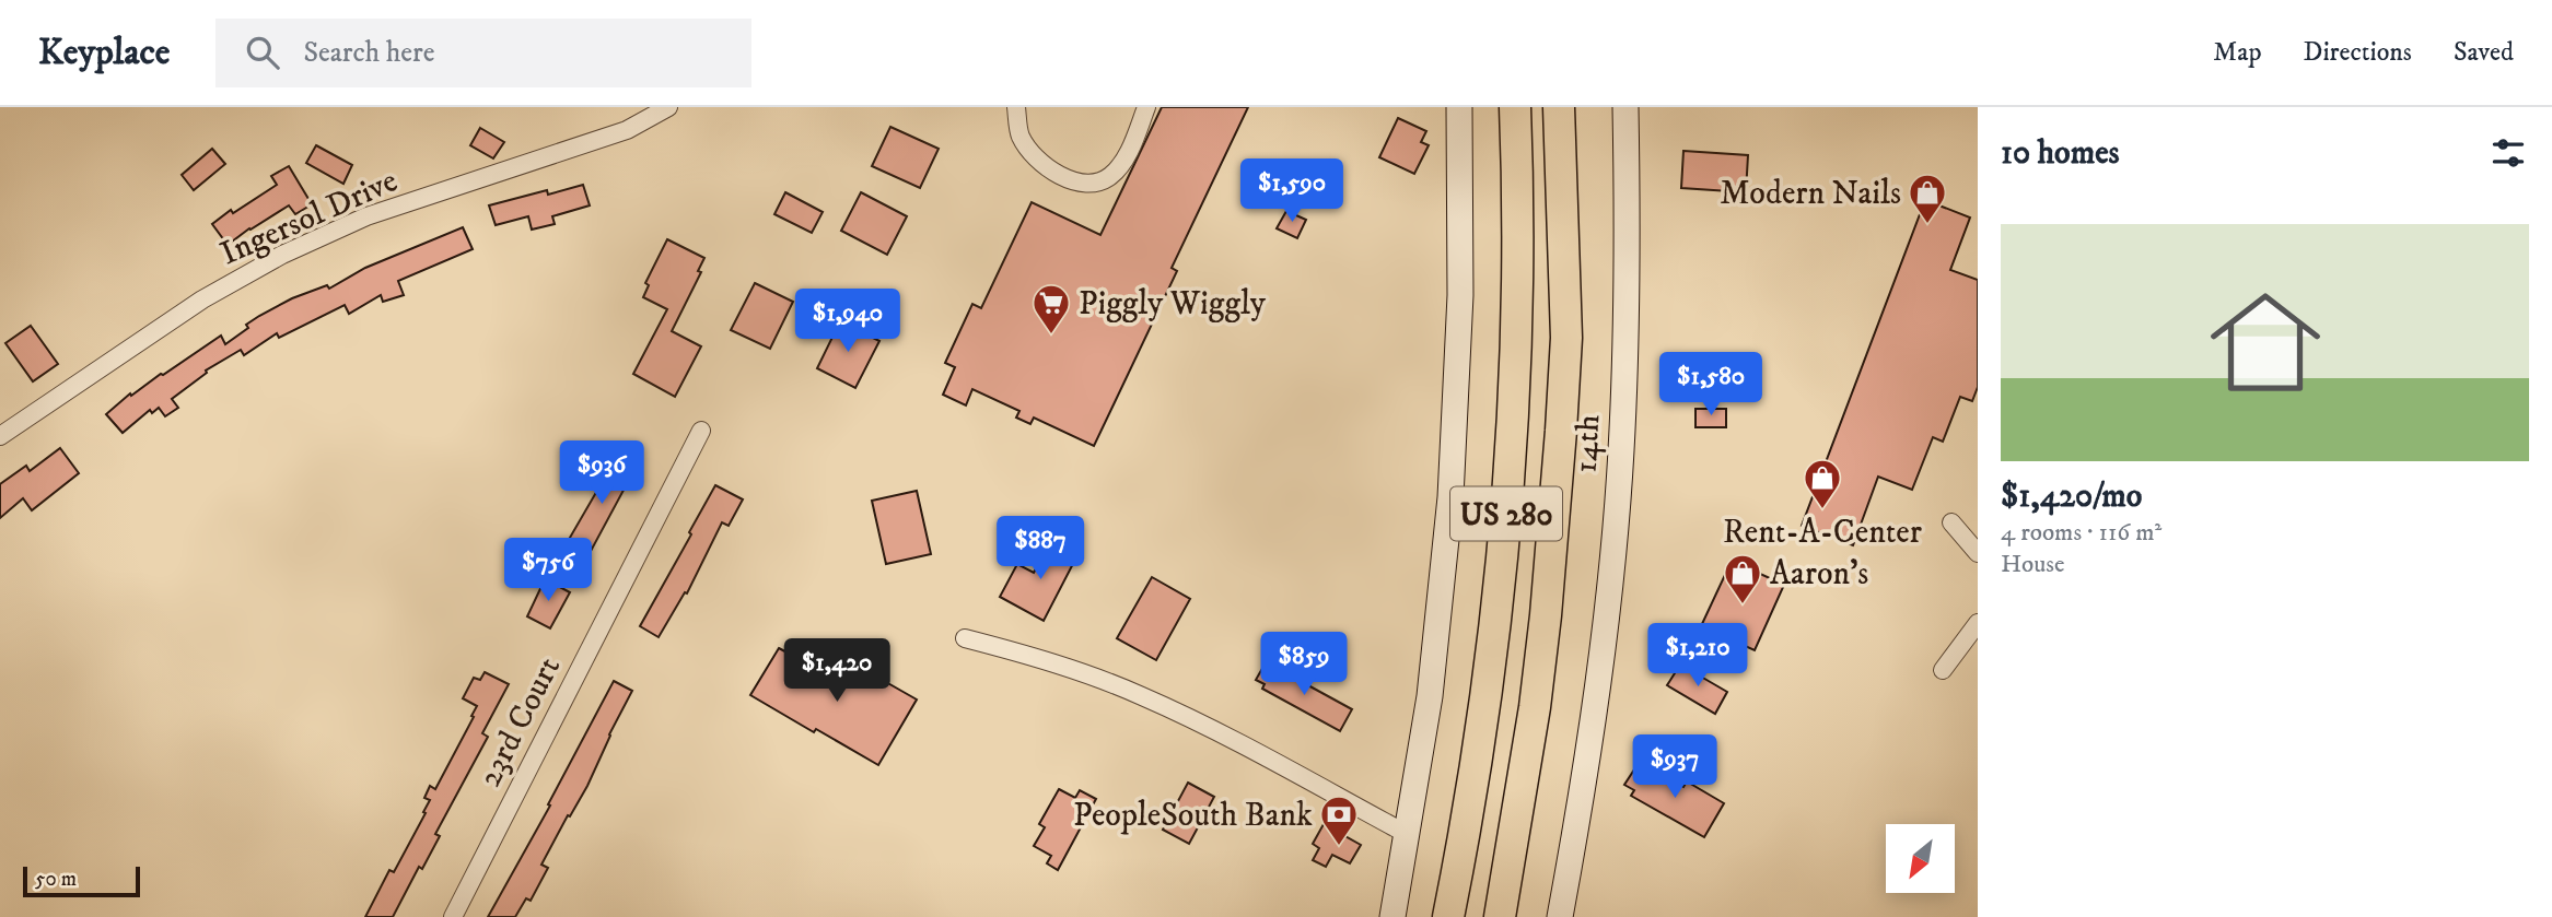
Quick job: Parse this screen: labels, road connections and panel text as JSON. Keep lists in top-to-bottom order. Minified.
{"streets":{"highway":["US 280"],"street":["Ingersol Drive","14th","23rd Court"]},"places":{"shop":["Modern Nails","Rent-A-Center","Aaron's"],"supermarket":["Piggly Wiggly"],"bank":["PeopleSouth Bank"]},"scale_bar":"50 m","north":"bottom left","page":{"header":"Keyplace","search":"Search here","nav":["Map","Directions","Saved"],"heading":"10 homes","price":["$1,590","$1,940","$1,580","$936","$887","$756","$1,210","$859","$1,420","$937"],"list":[{"name":"$1,420/mo","note":"4 rooms · 116 m² · House"}],"scale":"50 m"}}
